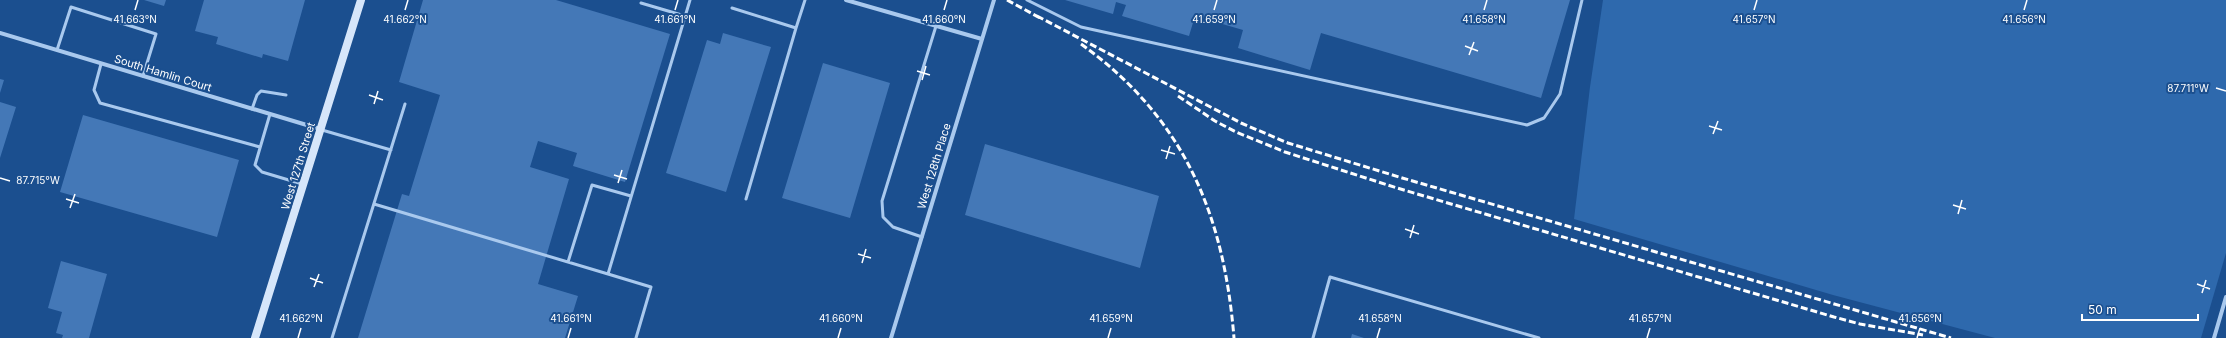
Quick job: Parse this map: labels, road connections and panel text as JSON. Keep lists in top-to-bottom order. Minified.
{"streets":{"main road":["West 127th Street"],"street":["South Hamlin Court","West 128th Place"]},"crossings":[["South Hamlin Court","West 127th Street"]],"scale_bar":"50 m","coordinates":["41.663°N","41.662°N","41.661°N","41.660°N","41.659°N","41.658°N","41.657°N","41.656°N","87.711°W","87.715°W"]}
